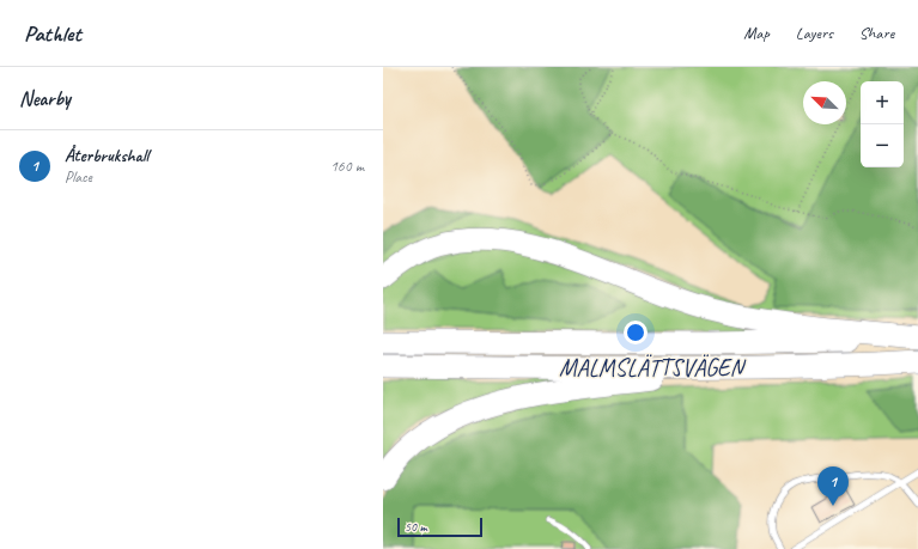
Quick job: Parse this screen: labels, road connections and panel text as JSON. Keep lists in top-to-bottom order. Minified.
{"streets":{"highway":["MALMSLÄTTSVÄGEN"]},"scale_bar":"50 m","north":"top left","page":{"header":"Pathlet","nav":["Map","Layers","Share"],"heading":"Nearby","map_buttons":["+","−"],"list":[{"mark":"1","name":"Återbrukshall","note":"Place","value":"160 m"}],"pins":"1","scale":"50 m"}}
